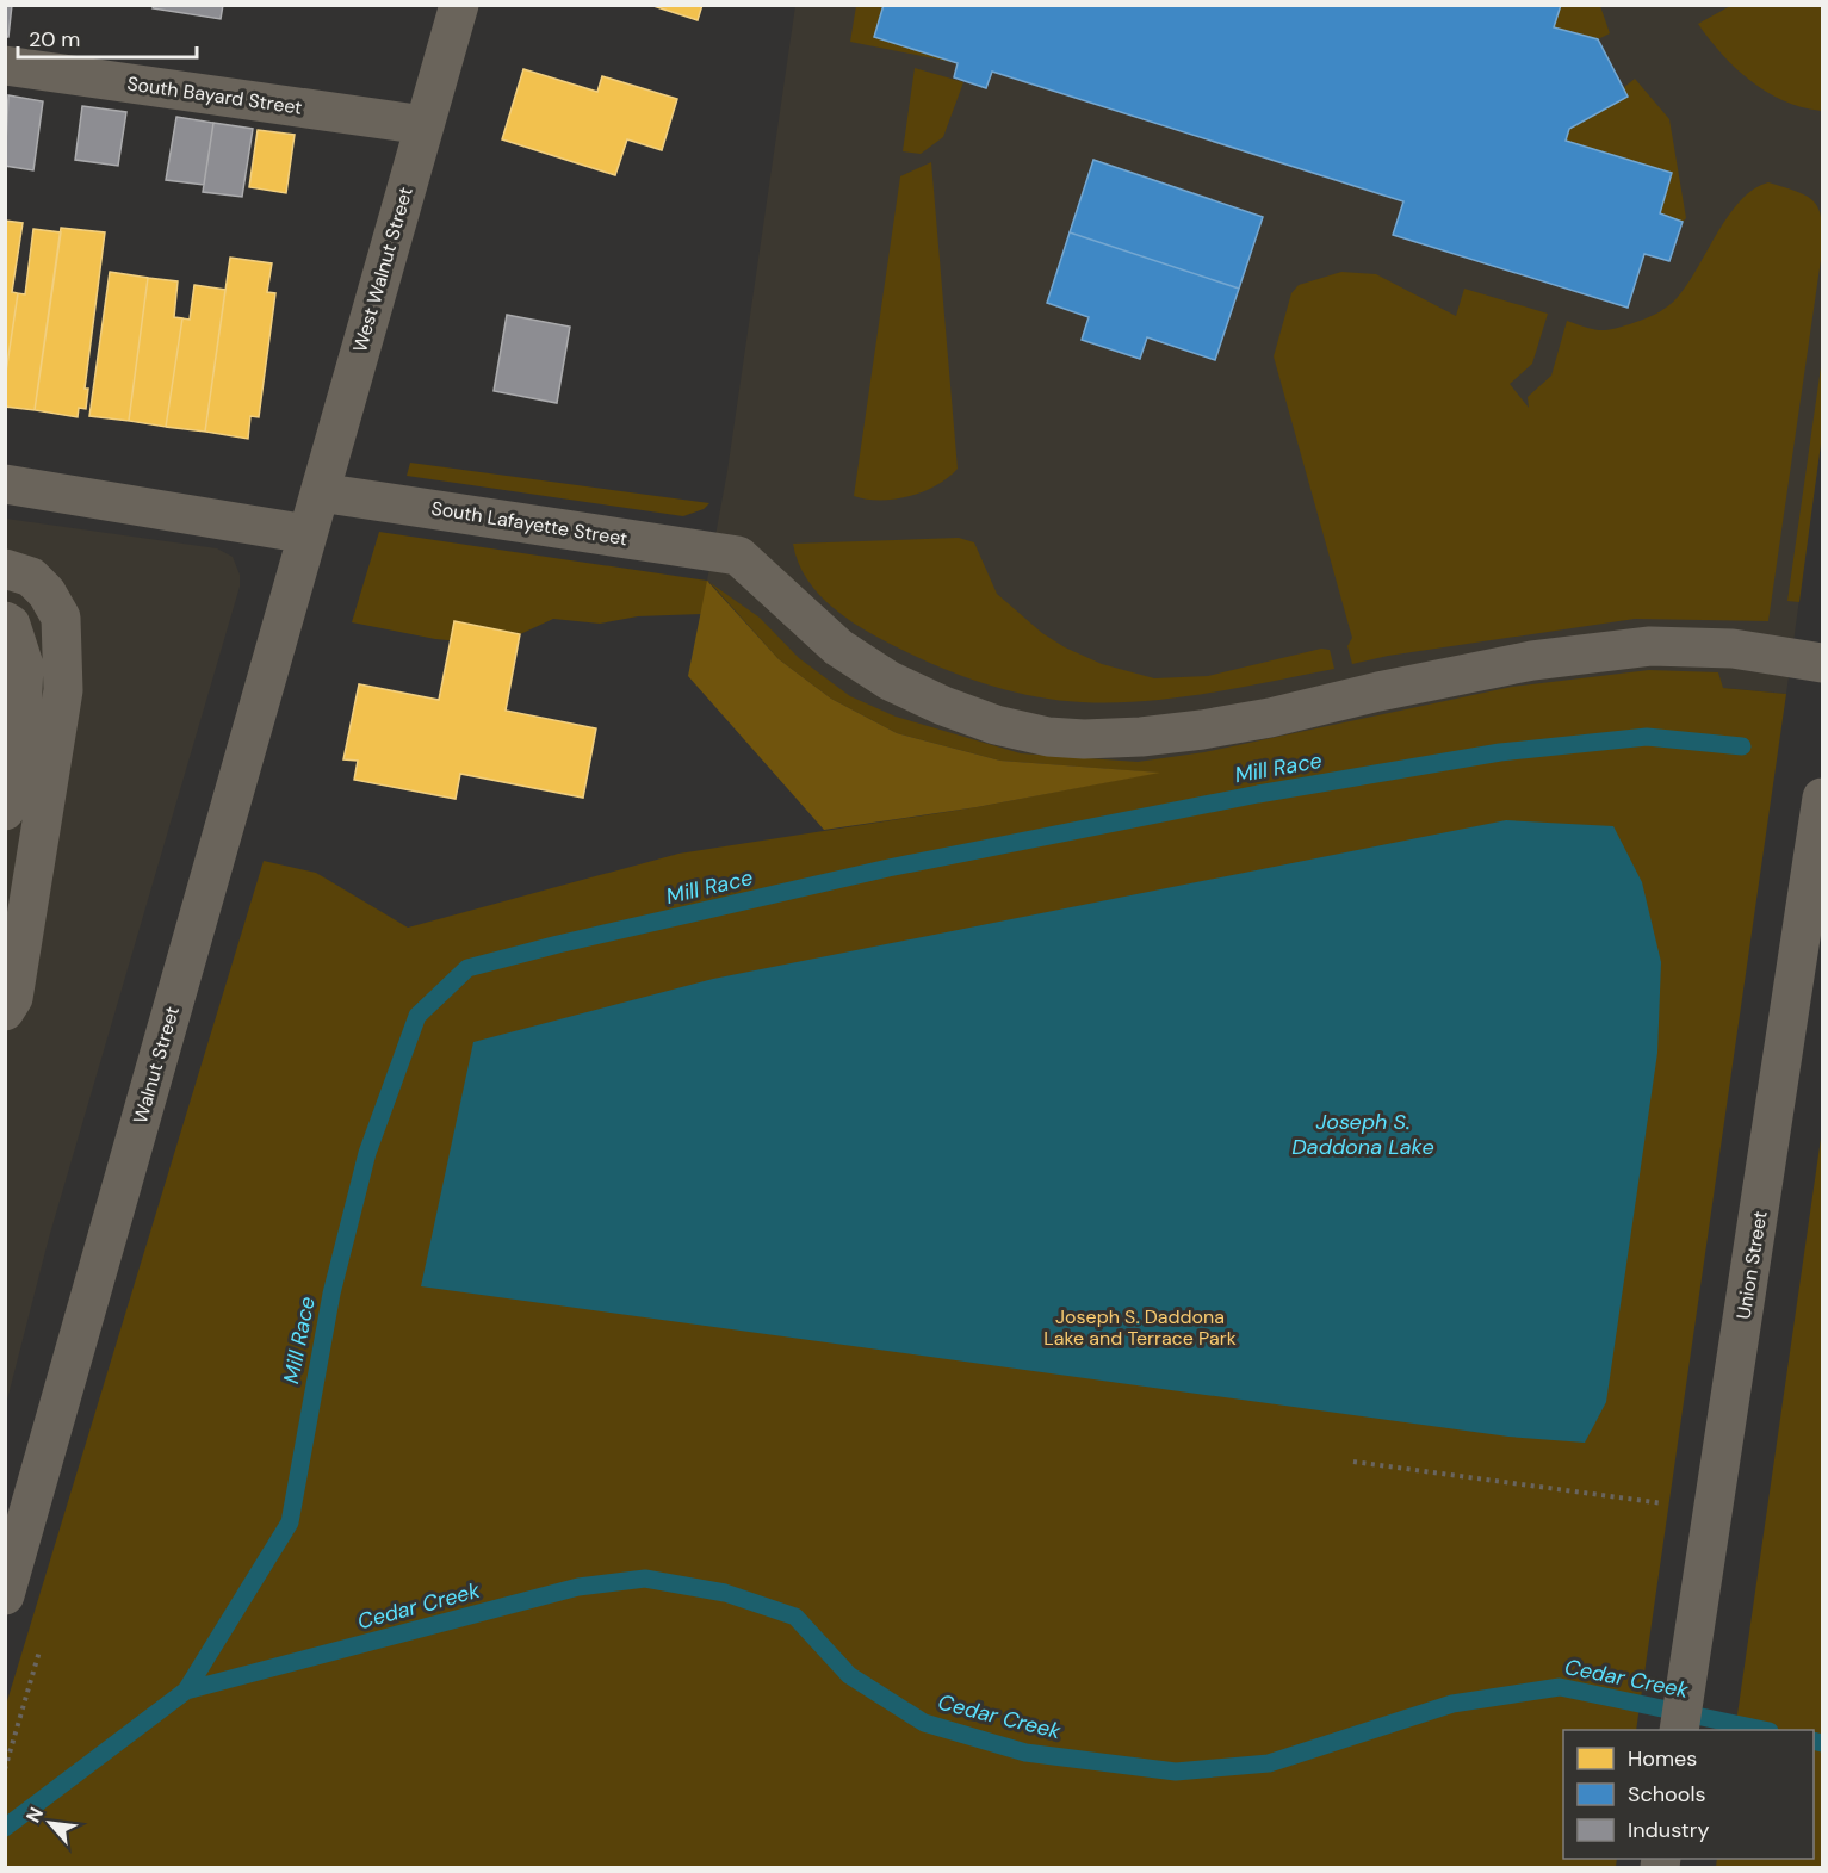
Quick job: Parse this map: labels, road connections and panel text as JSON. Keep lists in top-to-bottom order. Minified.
{"streets":{"street":["South Bayard Street","West Walnut Street","South Lafayette Street","Walnut Street","Union Street"]},"crossings":[["South Bayard Street","West Walnut Street"],["West Walnut Street","South Lafayette Street"],["West Walnut Street","Walnut Street"]],"water":["Mill Race","Joseph S. Daddona Lake","Cedar Creek"],"parks":["Joseph S. Daddona Lake and Terrace Park"],"legend":["Homes","Schools","Industry"],"scale_bar":"20 m","north":"top left"}
